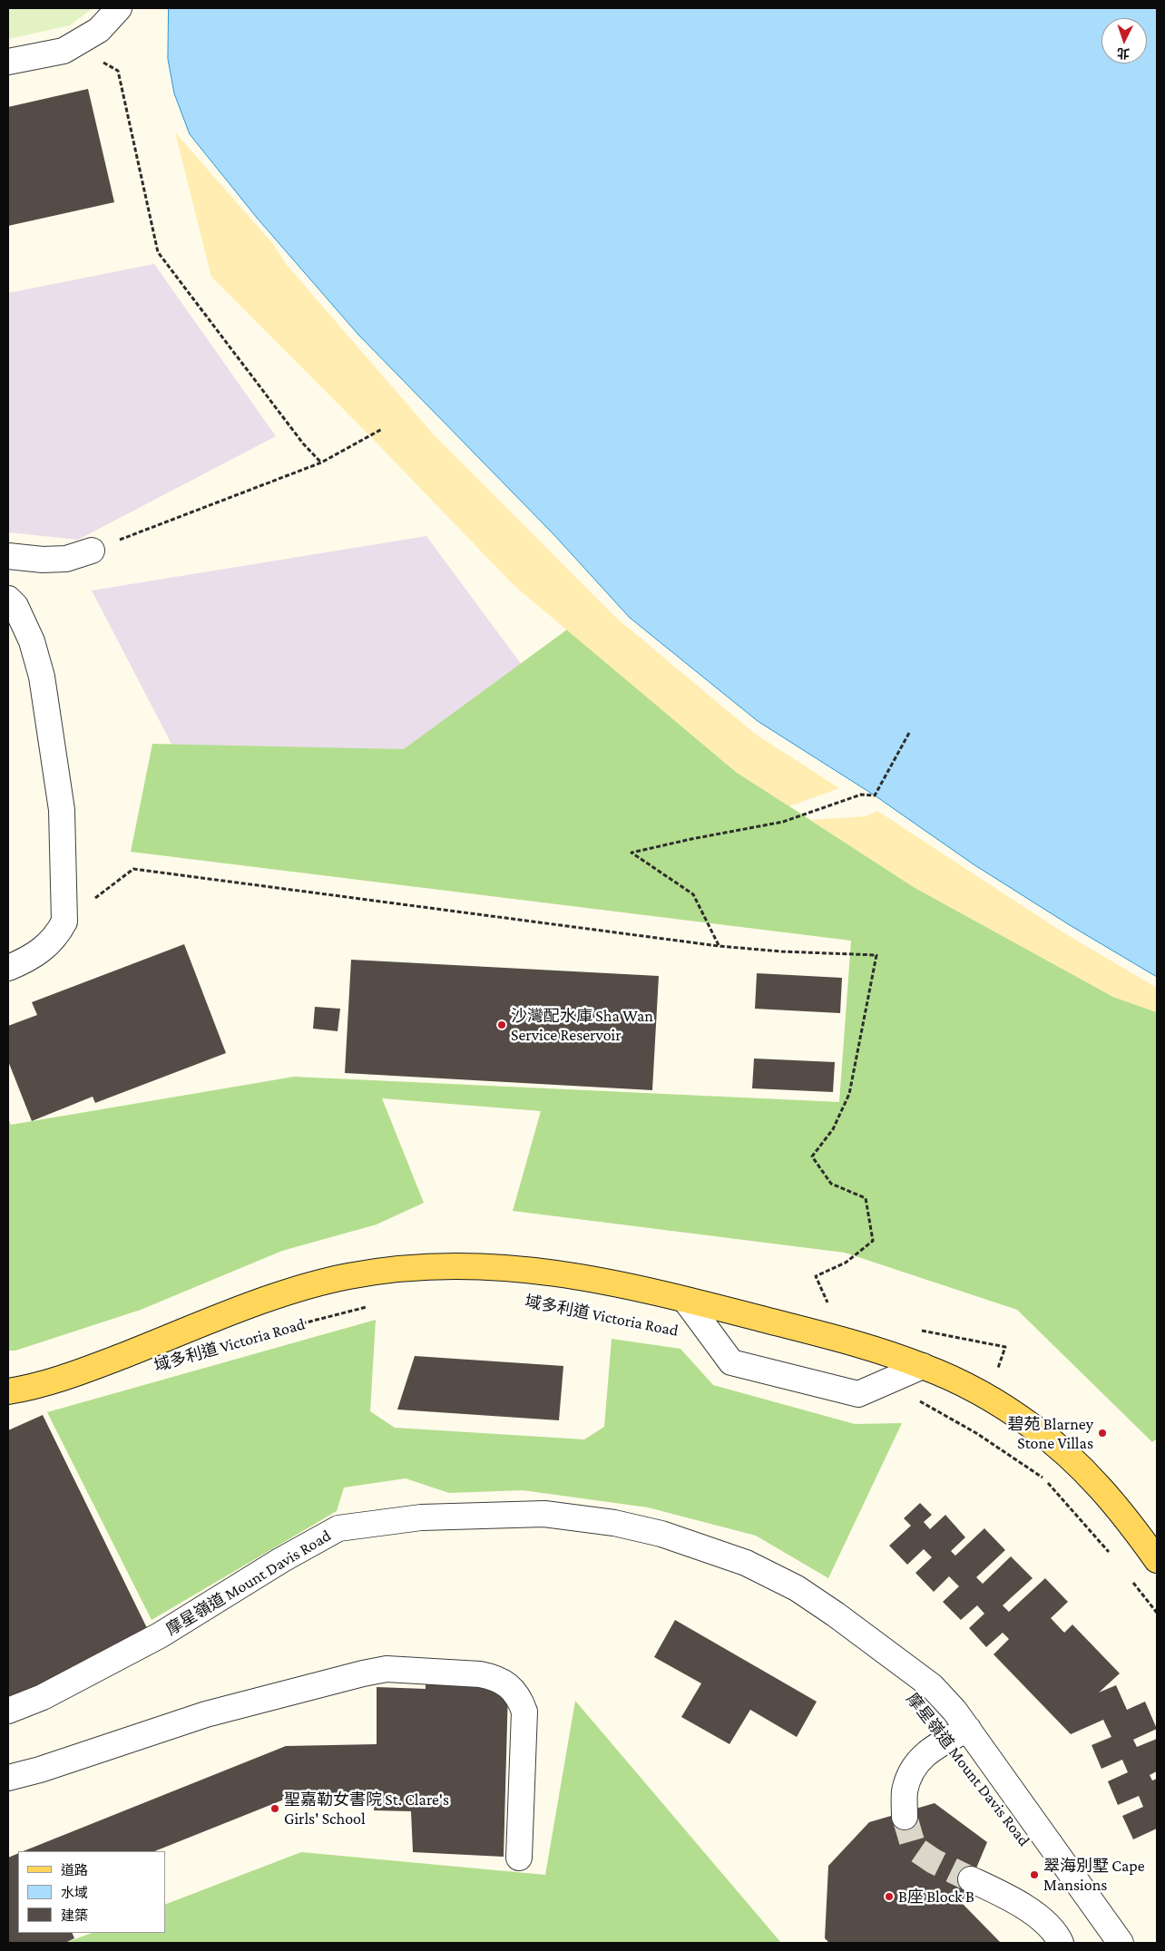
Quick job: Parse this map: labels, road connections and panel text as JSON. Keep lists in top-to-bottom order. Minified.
{"streets":{"main road":["域多利道 Victoria Road"],"street":["摩星嶺道 Mount Davis Road"]},"places":["沙灣配水庫 Sha Wan Service Reservoir","碧苑 Blarney Stone Villas","聖嘉勒女書院 St. Clare's Girls' School","翠海別墅 Cape Mansions","B座 Block B"],"legend":["道路","水域","建築"],"north":"bottom"}
